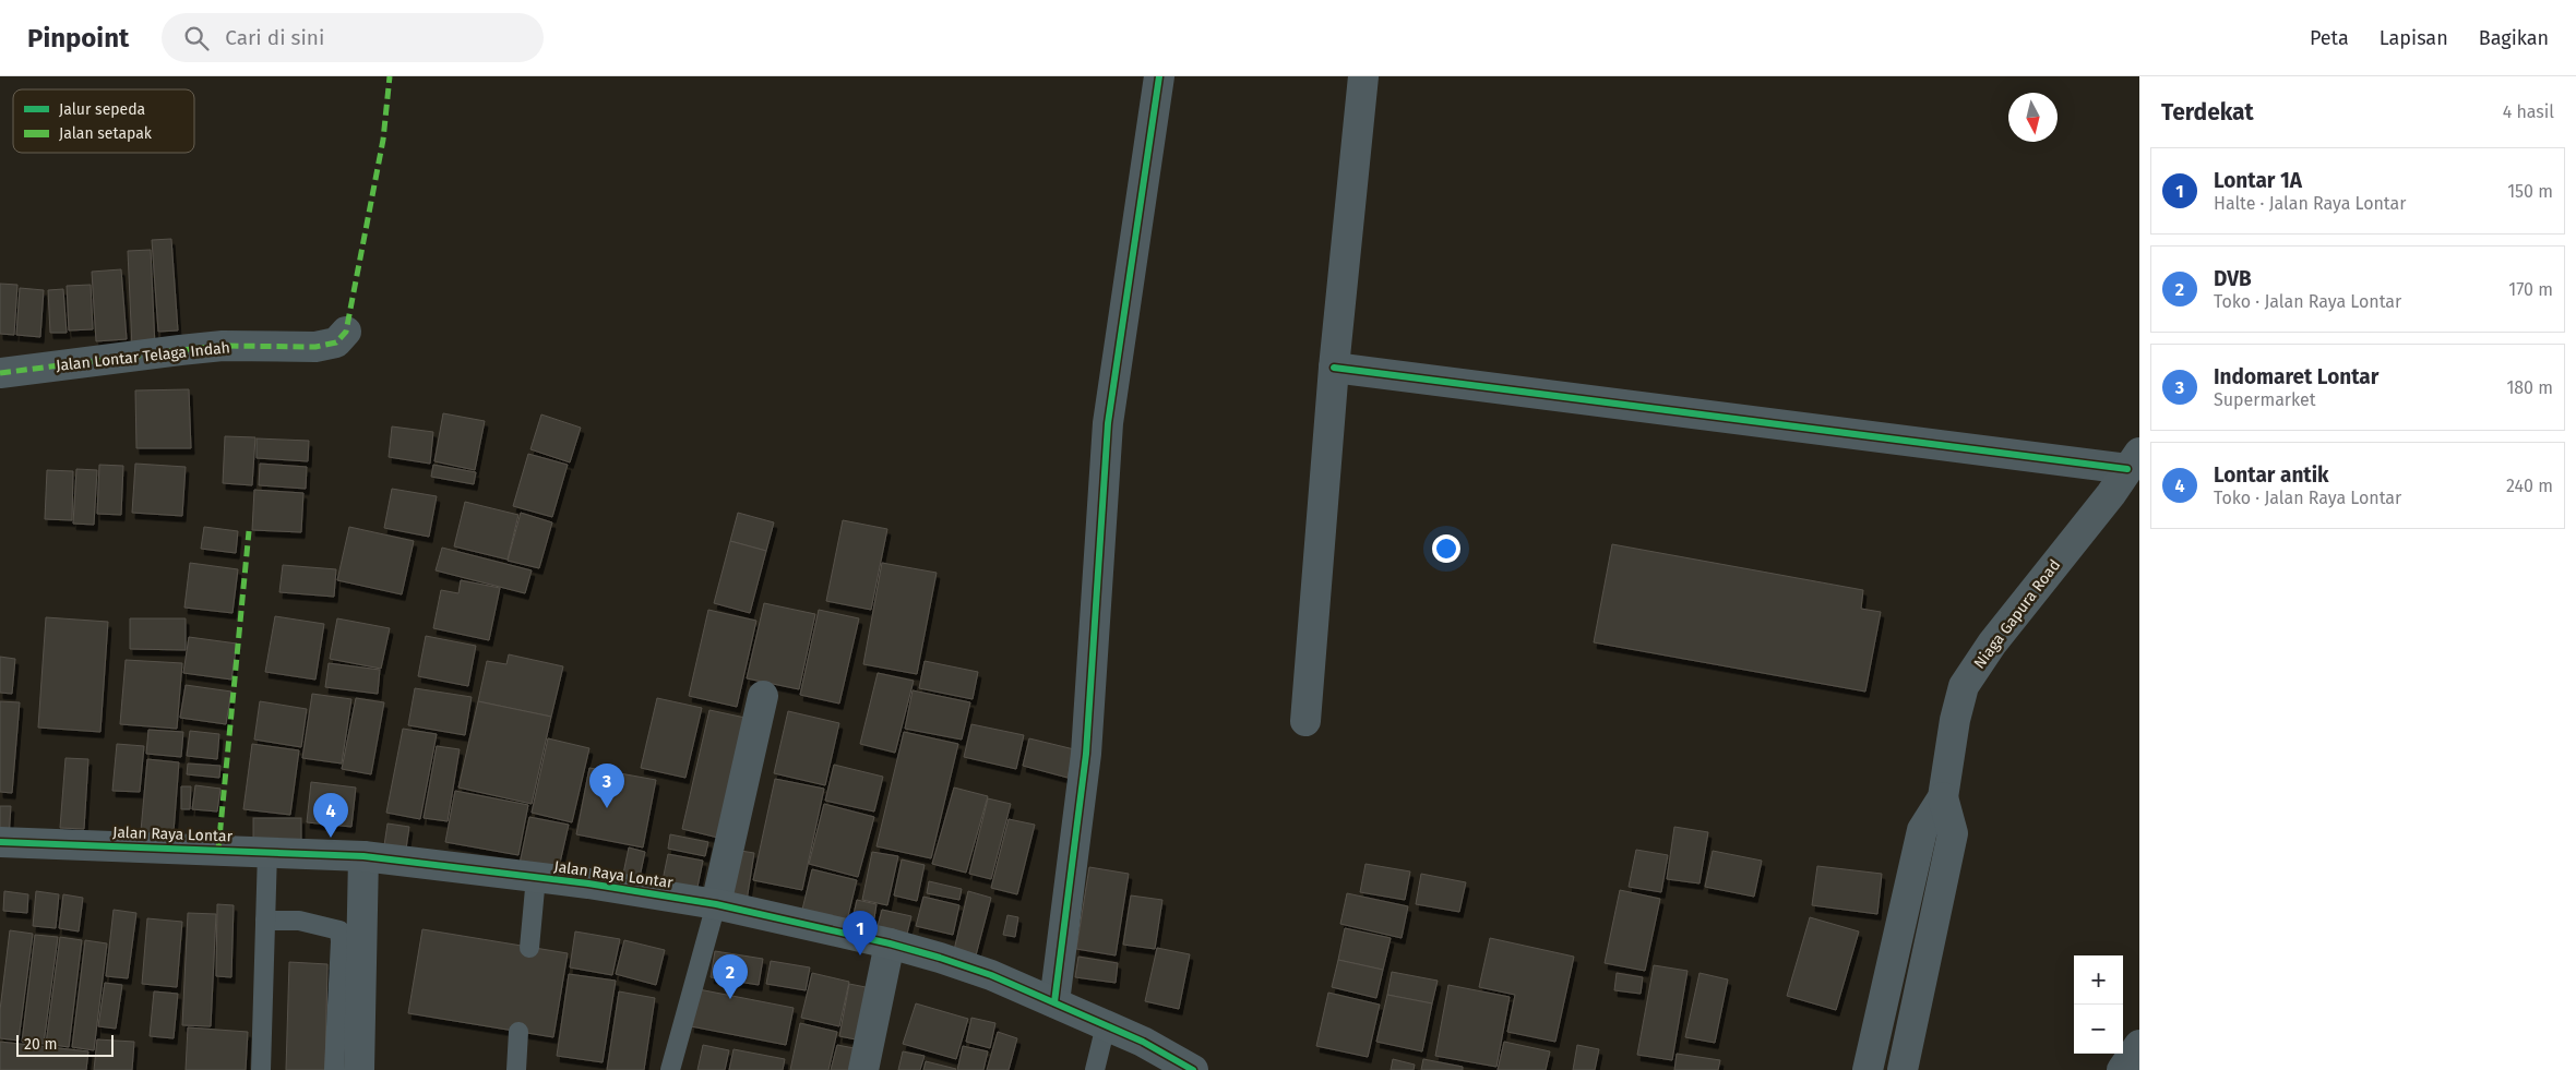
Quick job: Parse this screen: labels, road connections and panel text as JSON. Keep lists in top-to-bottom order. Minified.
{"streets":{"street":["Jalan Lontar Telaga Indah","Niaga Gapura Road","Jalan Raya Lontar"]},"legend":["Jalur sepeda","Jalan setapak"],"scale_bar":"20 m","north":"bottom","page":{"header":"Pinpoint","search":"Cari di sini","nav":["Peta","Lapisan","Bagikan"],"heading":["Terdekat","4 hasil"],"list":[{"mark":"1","name":"Lontar 1A","note":"Halte · Jalan Raya Lontar","value":"150 m"},{"mark":"2","name":"DVB","note":"Toko · Jalan Raya Lontar","value":"170 m"},{"mark":"3","name":"Indomaret Lontar","note":"Supermarket","value":"180 m"},{"mark":"4","name":"Lontar antik","note":"Toko · Jalan Raya Lontar","value":"240 m"}],"pins":["3","4","1","2"],"map_buttons":["+","−"],"scale":"20 m"}}
